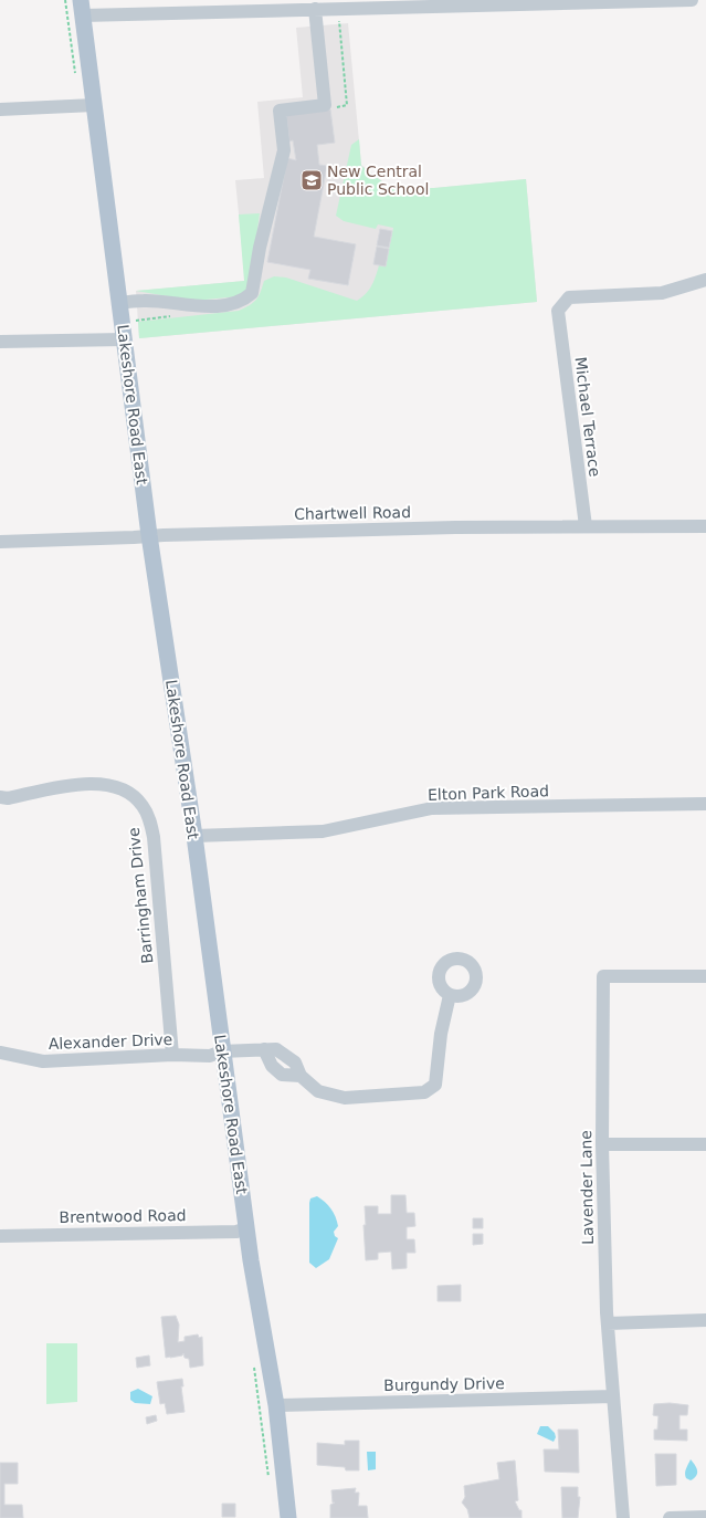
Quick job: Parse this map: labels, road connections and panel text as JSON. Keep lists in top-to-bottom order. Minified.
{"streets":{"main road":["Lakeshore Road East"],"street":["Michael Terrace","Chartwell Road","Elton Park Road","Barringham Drive","Alexander Drive","Lavender Lane","Brentwood Road","Burgundy Drive"]},"crossings":[["Lakeshore Road East","Chartwell Road"],["Lakeshore Road East","Elton Park Road"],["Lakeshore Road East","Alexander Drive"],["Lakeshore Road East","Brentwood Road"],["Lakeshore Road East","Burgundy Drive"],["Michael Terrace","Chartwell Road"],["Barringham Drive","Alexander Drive"],["Lavender Lane","Burgundy Drive"]],"places":{"school or university":["New Central Public School"]}}
